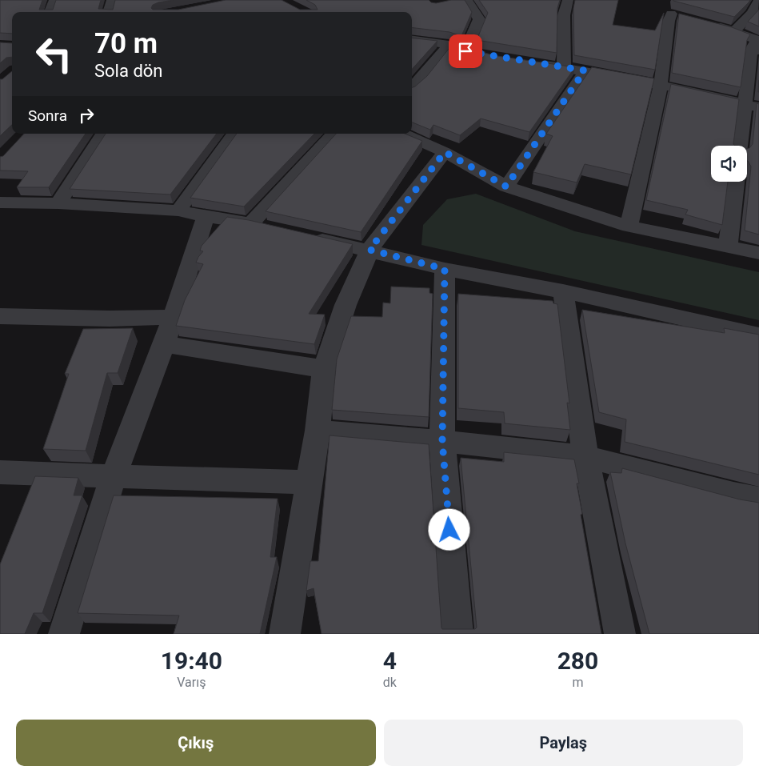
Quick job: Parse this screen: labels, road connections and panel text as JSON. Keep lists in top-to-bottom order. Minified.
{"page":{"turn":["70 m","Sola dön"],"then":"Sonra","eta":["19:40","Varış","4","dk","280","m"],"buttons":["Çıkış","Paylaş"]}}
